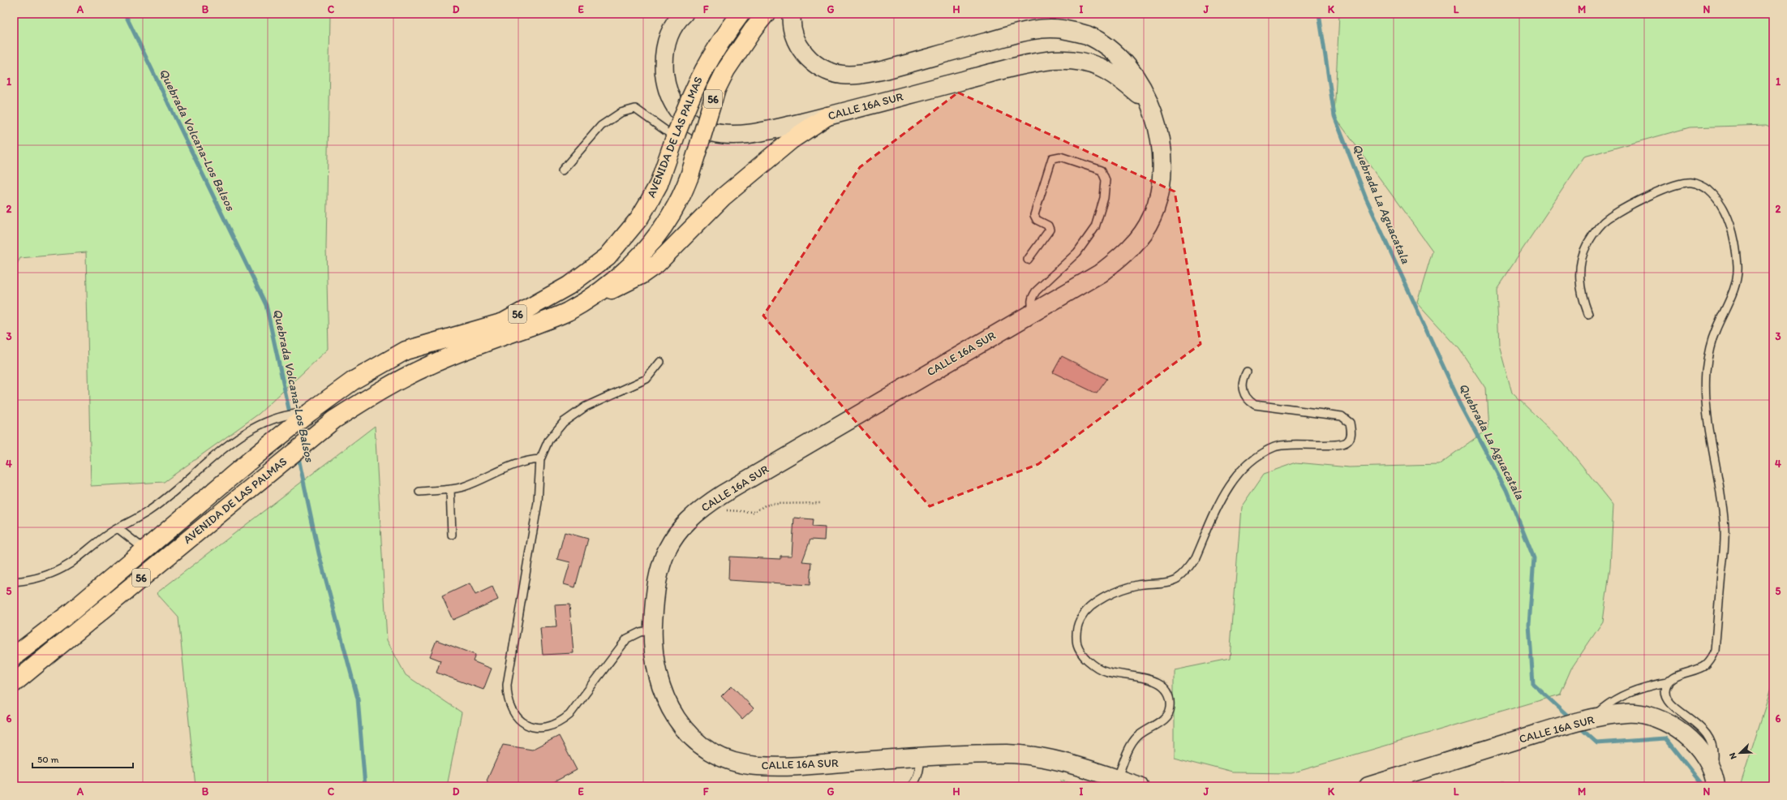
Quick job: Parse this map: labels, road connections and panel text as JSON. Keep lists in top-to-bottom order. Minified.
{"streets":{"main road":["56","CALLE 16A SUR","AVENIDA DE LAS PALMAS"]},"water":["Quebrada Volcana-Los Balsos","Quebrada La Aguacatala"],"scale_bar":"50 m","north":"bottom left","grid":{"columns":["A","B","C","D","E","F","G","H","I","J","K","L","M","N"],"rows":["1","2","3","4","5","6"]}}
